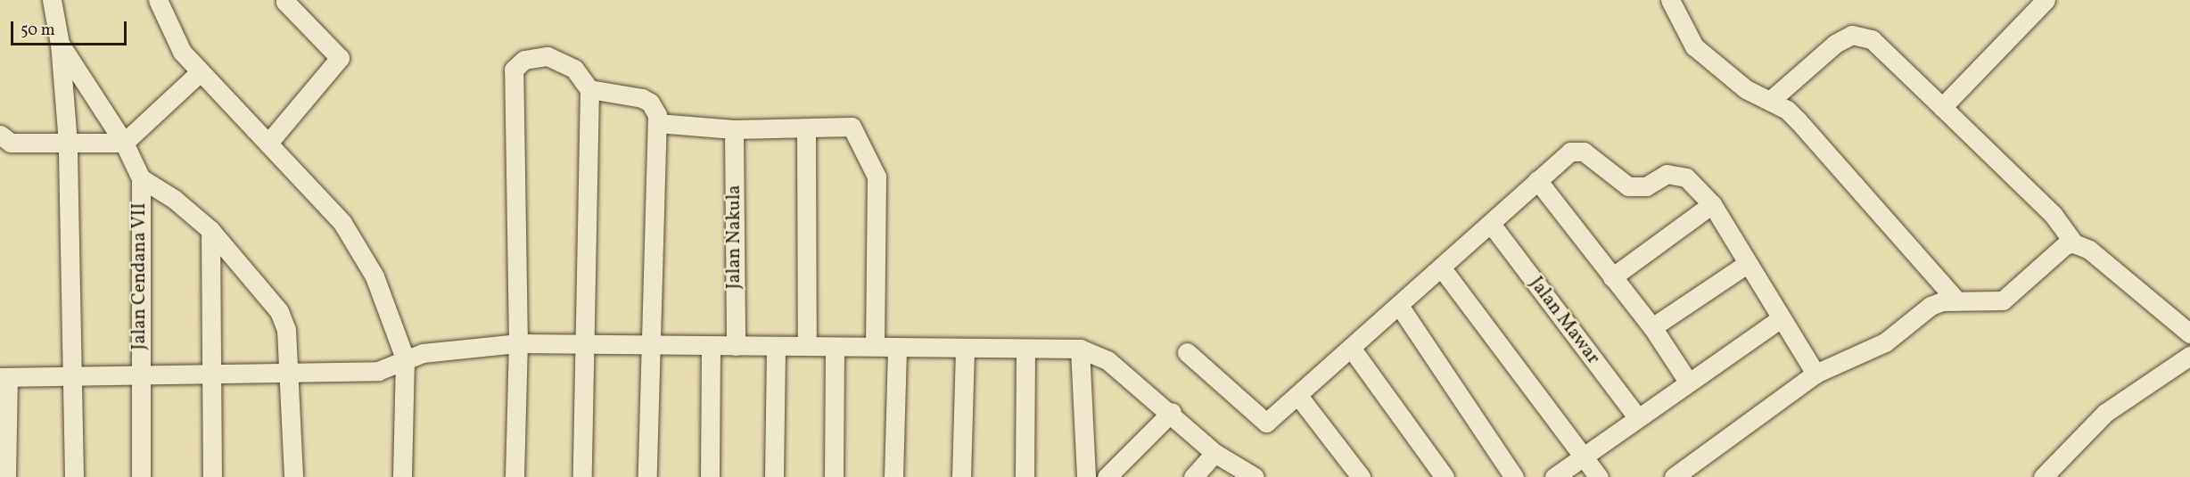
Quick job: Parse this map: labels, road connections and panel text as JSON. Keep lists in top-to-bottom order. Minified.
{"streets":{"street":["Jalan Nakula","Jalan Cendana VII","Jalan Mawar"]},"scale_bar":"50 m"}
